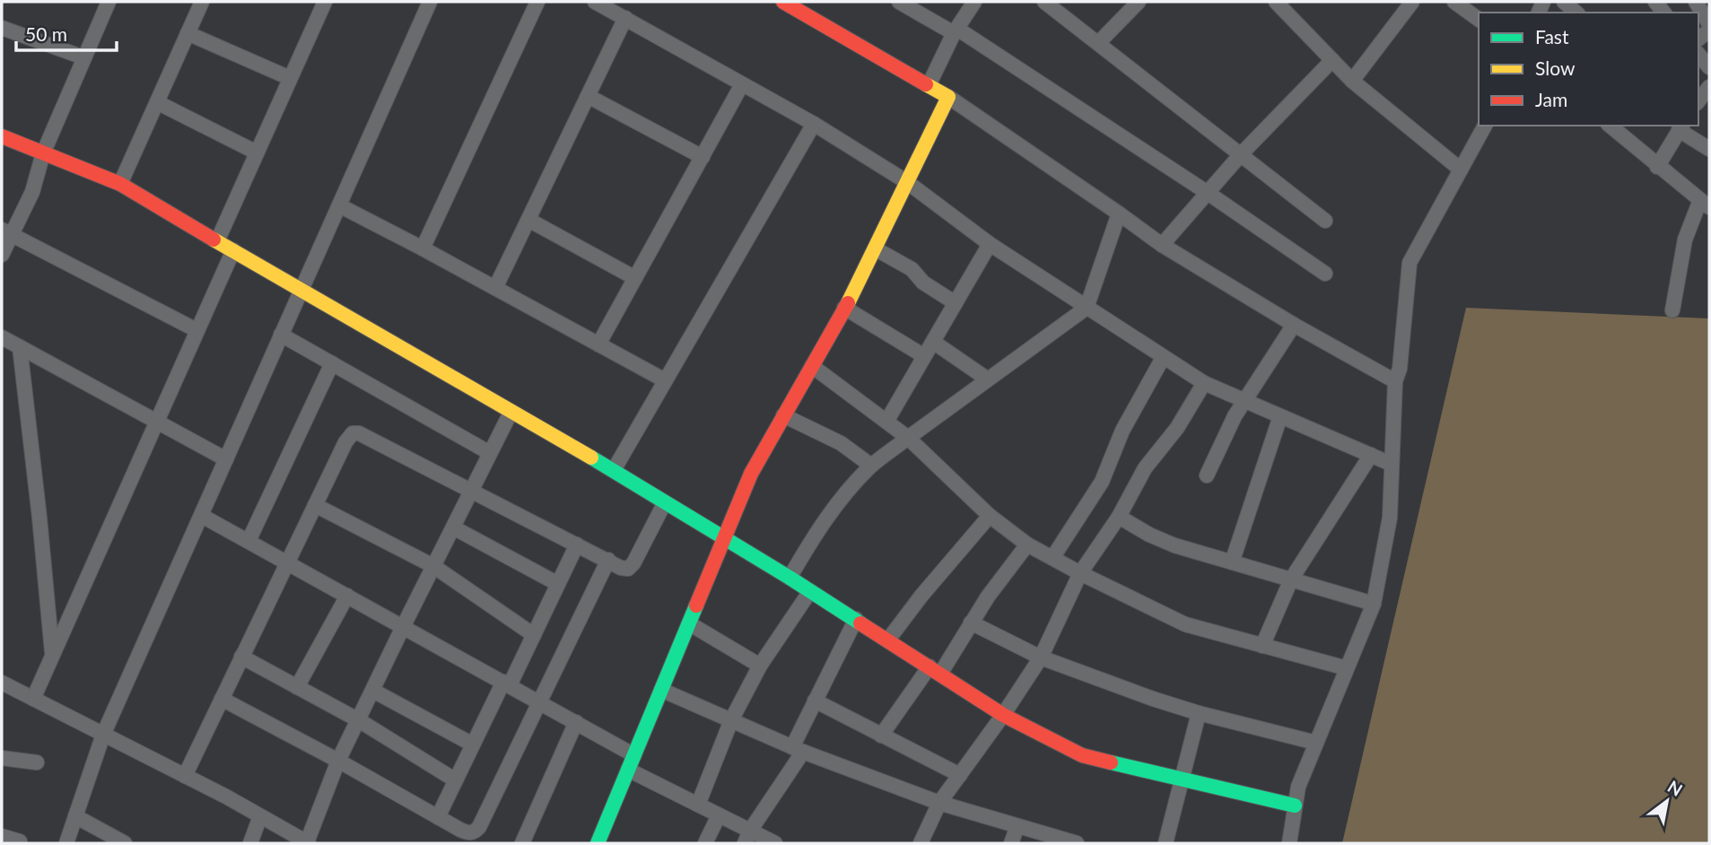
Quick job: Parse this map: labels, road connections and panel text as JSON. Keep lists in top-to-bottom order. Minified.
{"legend":["Fast","Slow","Jam"],"scale_bar":"50 m","north":"top right"}
